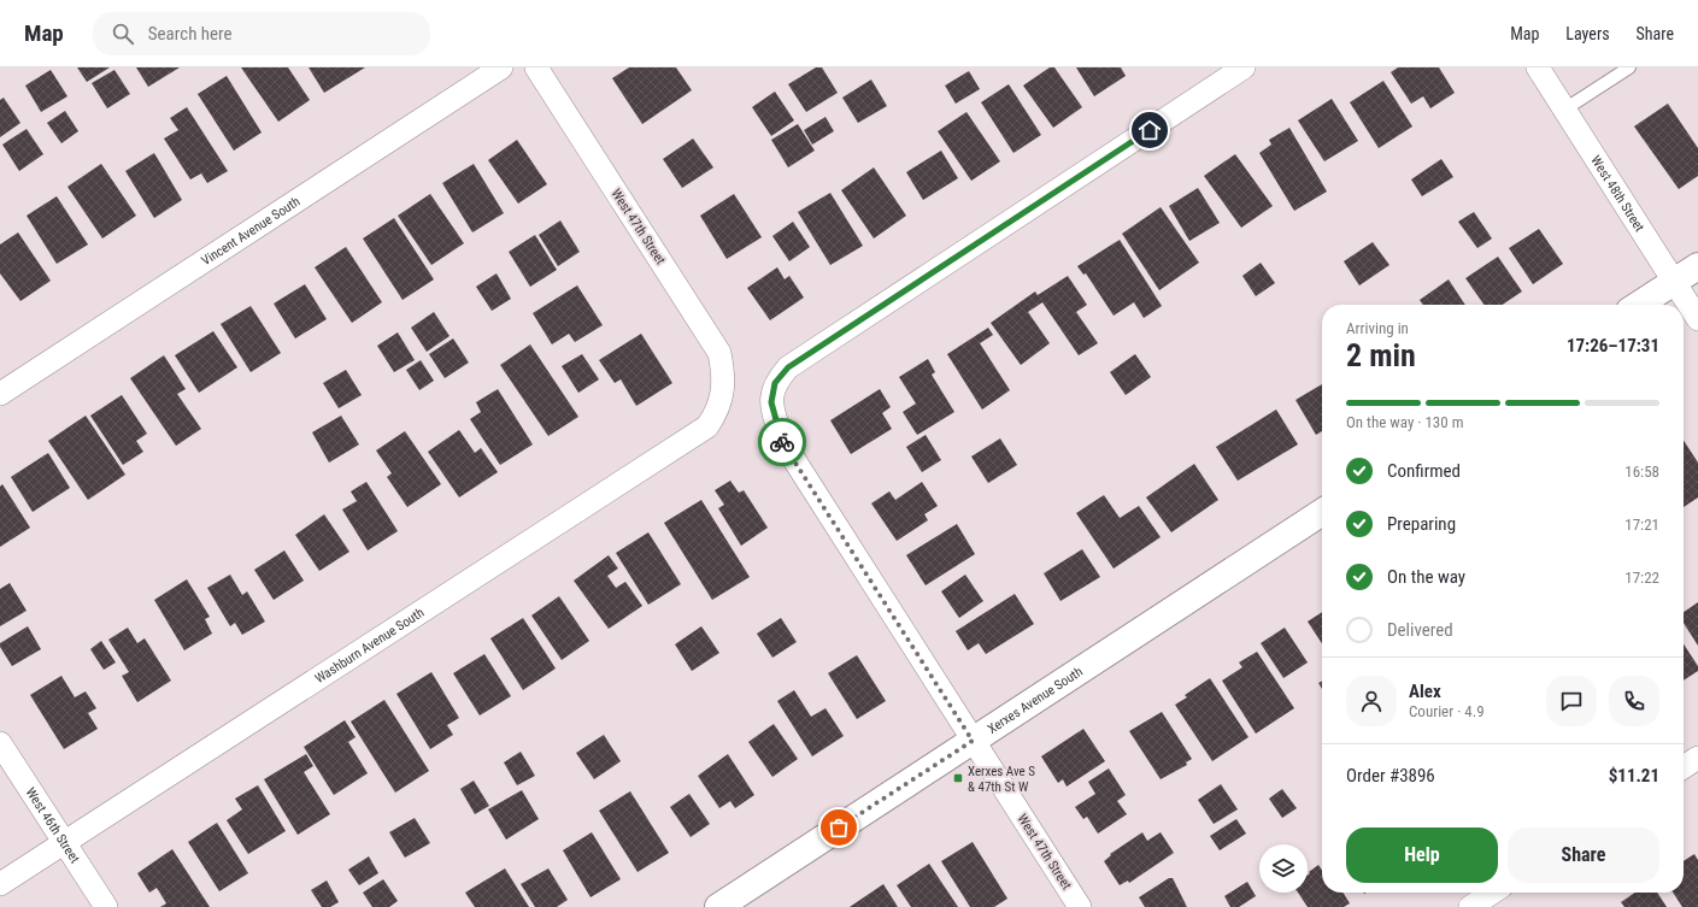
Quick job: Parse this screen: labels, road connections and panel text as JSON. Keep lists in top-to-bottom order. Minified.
{"streets":{"street":["West 48th Street","West 47th Street","Vincent Avenue South","Washburn Avenue South","Xerxes Avenue South","West 46th Street"]},"crossings":[["West 47th Street","Washburn Avenue South"],["West 47th Street","Xerxes Avenue South"],["Washburn Avenue South","West 46th Street"]],"places":{"transit":["Xerxes Ave S & 47th St W"]},"page":{"header":"Map","search":"Search here","nav":["Map","Layers","Share"],"heading":["2 min","Arriving in","17:26–17:31"],"panel":["Alex","Courier · 4.9","Order #3896","$11.21"],"bar":"On the way · 130 m","list":[["Confirmed","16:58"],["Preparing","17:21"],["On the way","17:22"],"Delivered"],"buttons":["Help","Share"]}}
